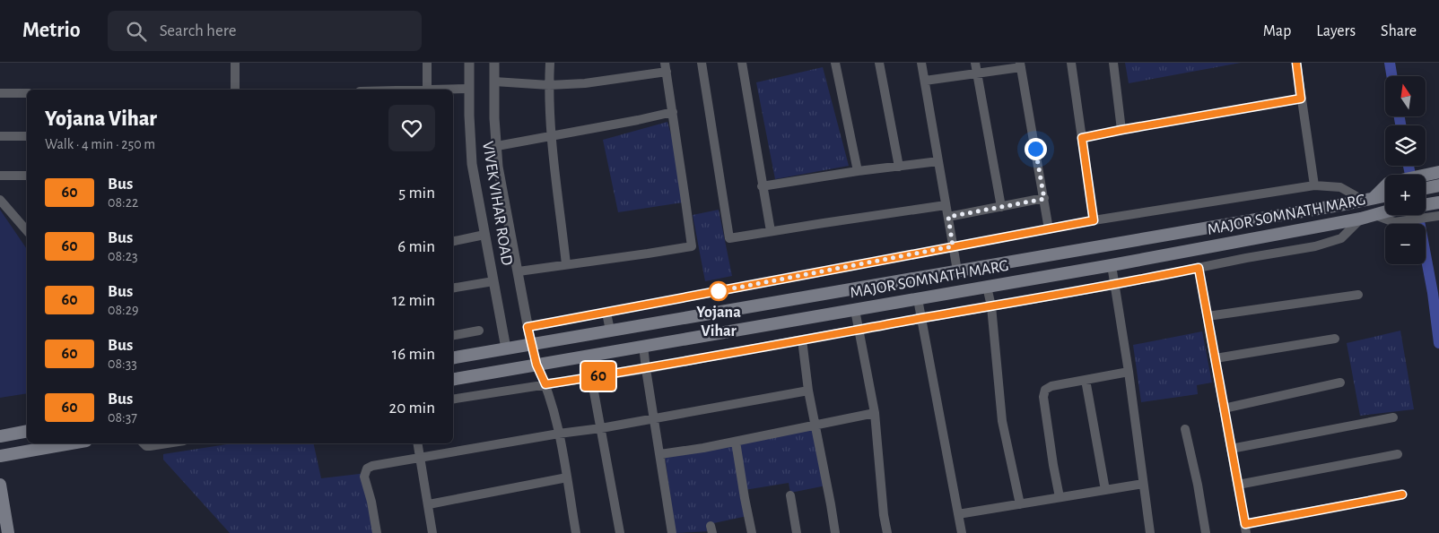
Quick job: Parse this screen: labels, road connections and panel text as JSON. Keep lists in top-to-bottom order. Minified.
{"streets":{"main road":["MAJOR SOMNATH MARG"],"street":["VIVEK VIHAR ROAD"]},"crossings":[["VIVEK VIHAR ROAD","MAJOR SOMNATH MARG"]],"places":["Yojana Vihar"],"lines":["bus line 60"],"north":"top","page":{"header":"Metrio","search":"Search here","nav":["Map","Layers","Share"],"on_map":"60","map_buttons":["+","−"],"heading":["Yojana Vihar","Walk · 4 min · 250 m"],"list":[{"mark":"60","name":"Bus","note":"08:22","value":"5 min"},{"mark":"60","name":"Bus","note":"08:23","value":"6 min"},{"mark":"60","name":"Bus","note":"08:29","value":"12 min"},{"mark":"60","name":"Bus","note":"08:33","value":"16 min"},{"mark":"60","name":"Bus","note":"08:37","value":"20 min"}]}}
